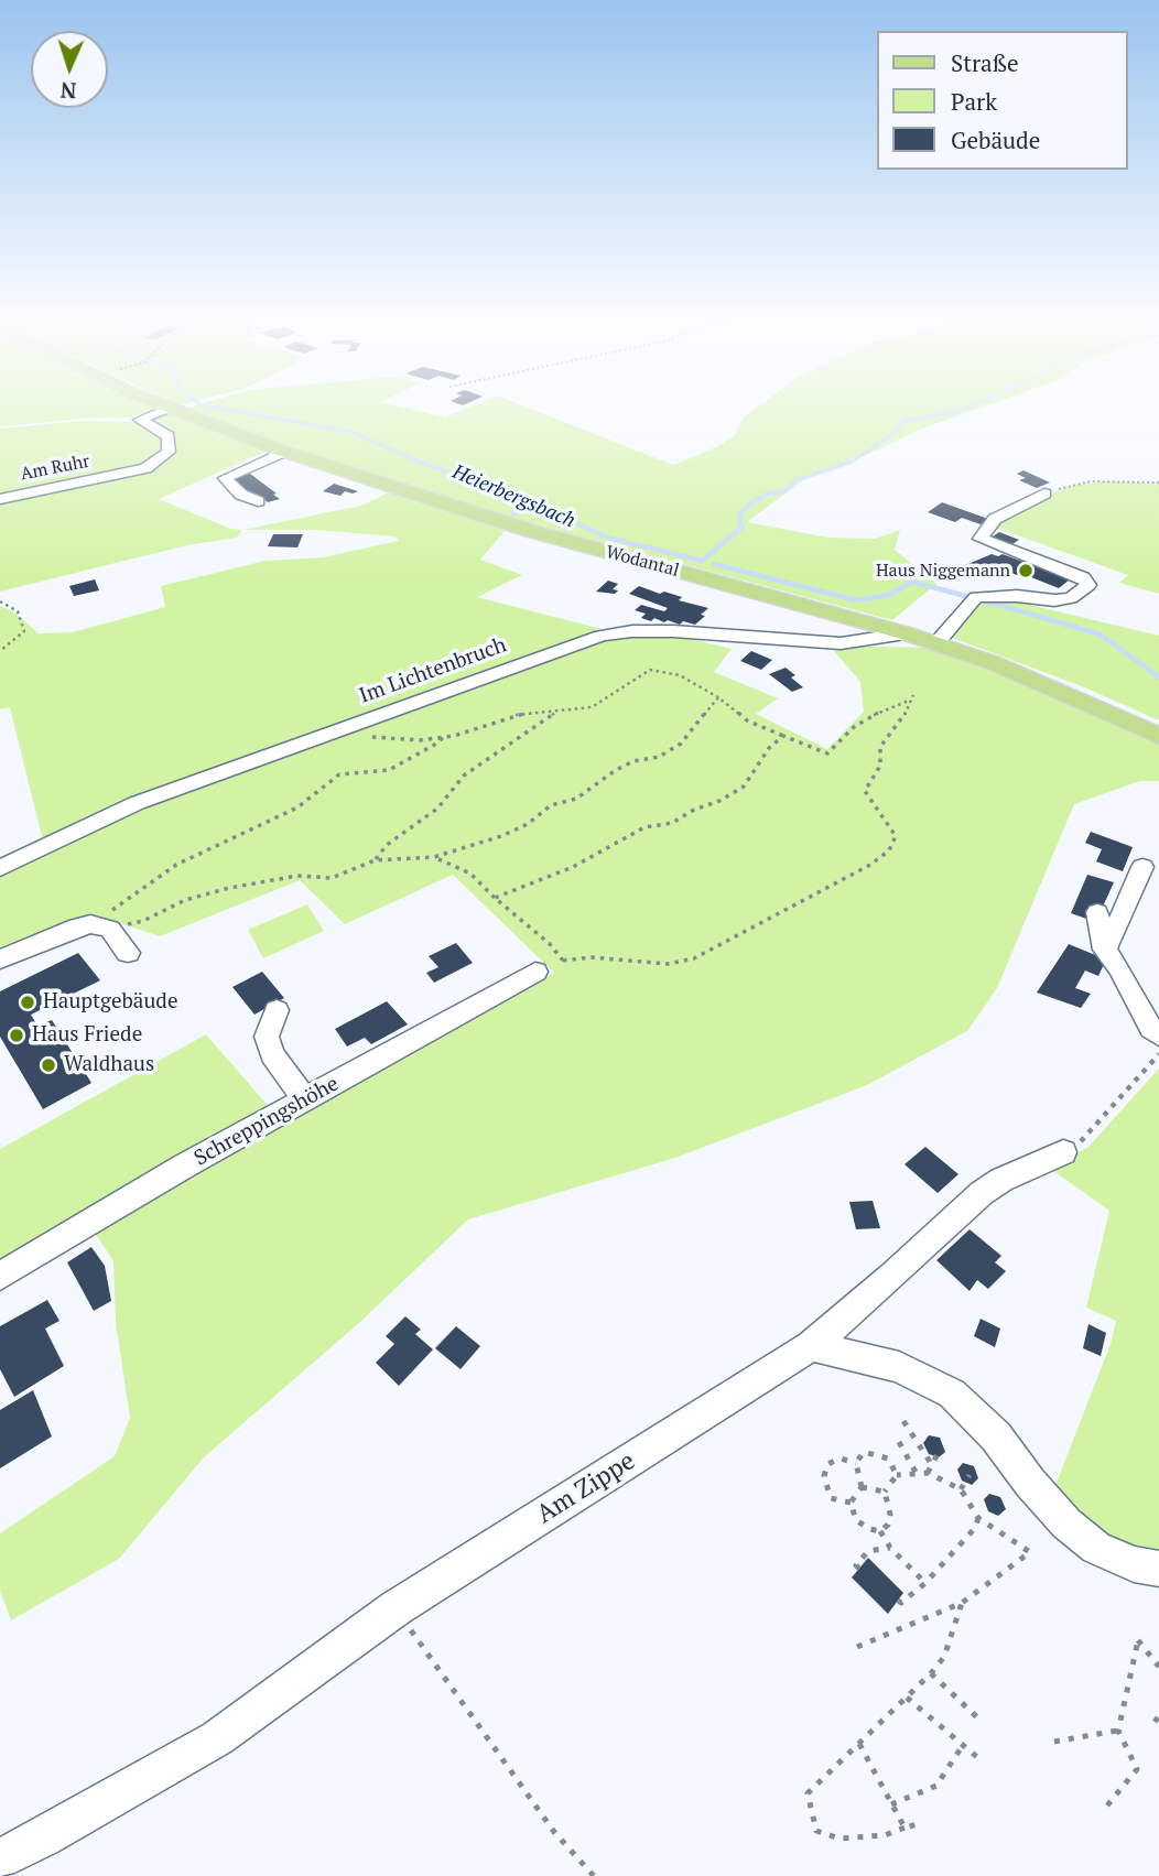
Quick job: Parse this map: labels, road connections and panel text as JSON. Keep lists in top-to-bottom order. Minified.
{"streets":{"main road":["Wodantal"],"street":["Am Ruhr","Im Lichtenbruch","Schreppingshöhe","Am Zippe"]},"crossings":[["Am Ruhr","Wodantal"],["Wodantal","Im Lichtenbruch"]],"water":["Heierbergsbach"],"places":["Haus Niggemann","Hauptgebäude","Haus Friede","Waldhaus"],"legend":["Straße","Park","Gebäude"],"north":"bottom"}
